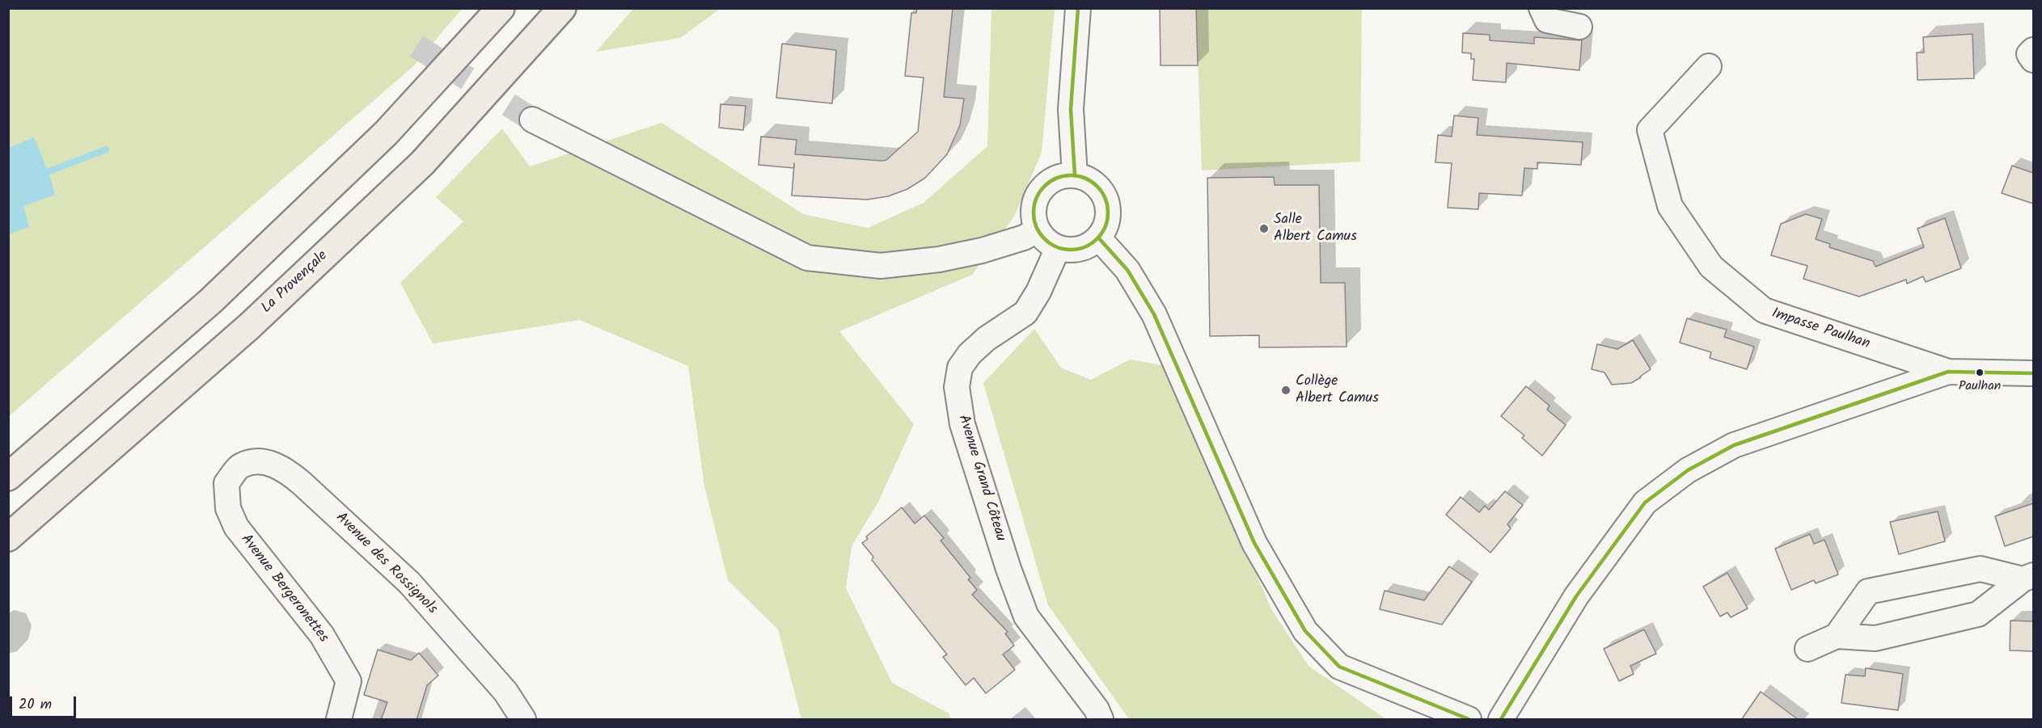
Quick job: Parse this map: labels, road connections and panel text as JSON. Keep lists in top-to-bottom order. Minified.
{"streets":{"highway":["La Provençale"],"street":["Impasse Paulhan","Avenue Grand Côteau","Avenue des Rossignols","Avenue Bergeronettes"]},"crossings":[["Avenue des Rossignols","Avenue Bergeronettes"]],"places":["Salle Albert Camus","Paulhan","Collège Albert Camus"],"scale_bar":"20 m"}
